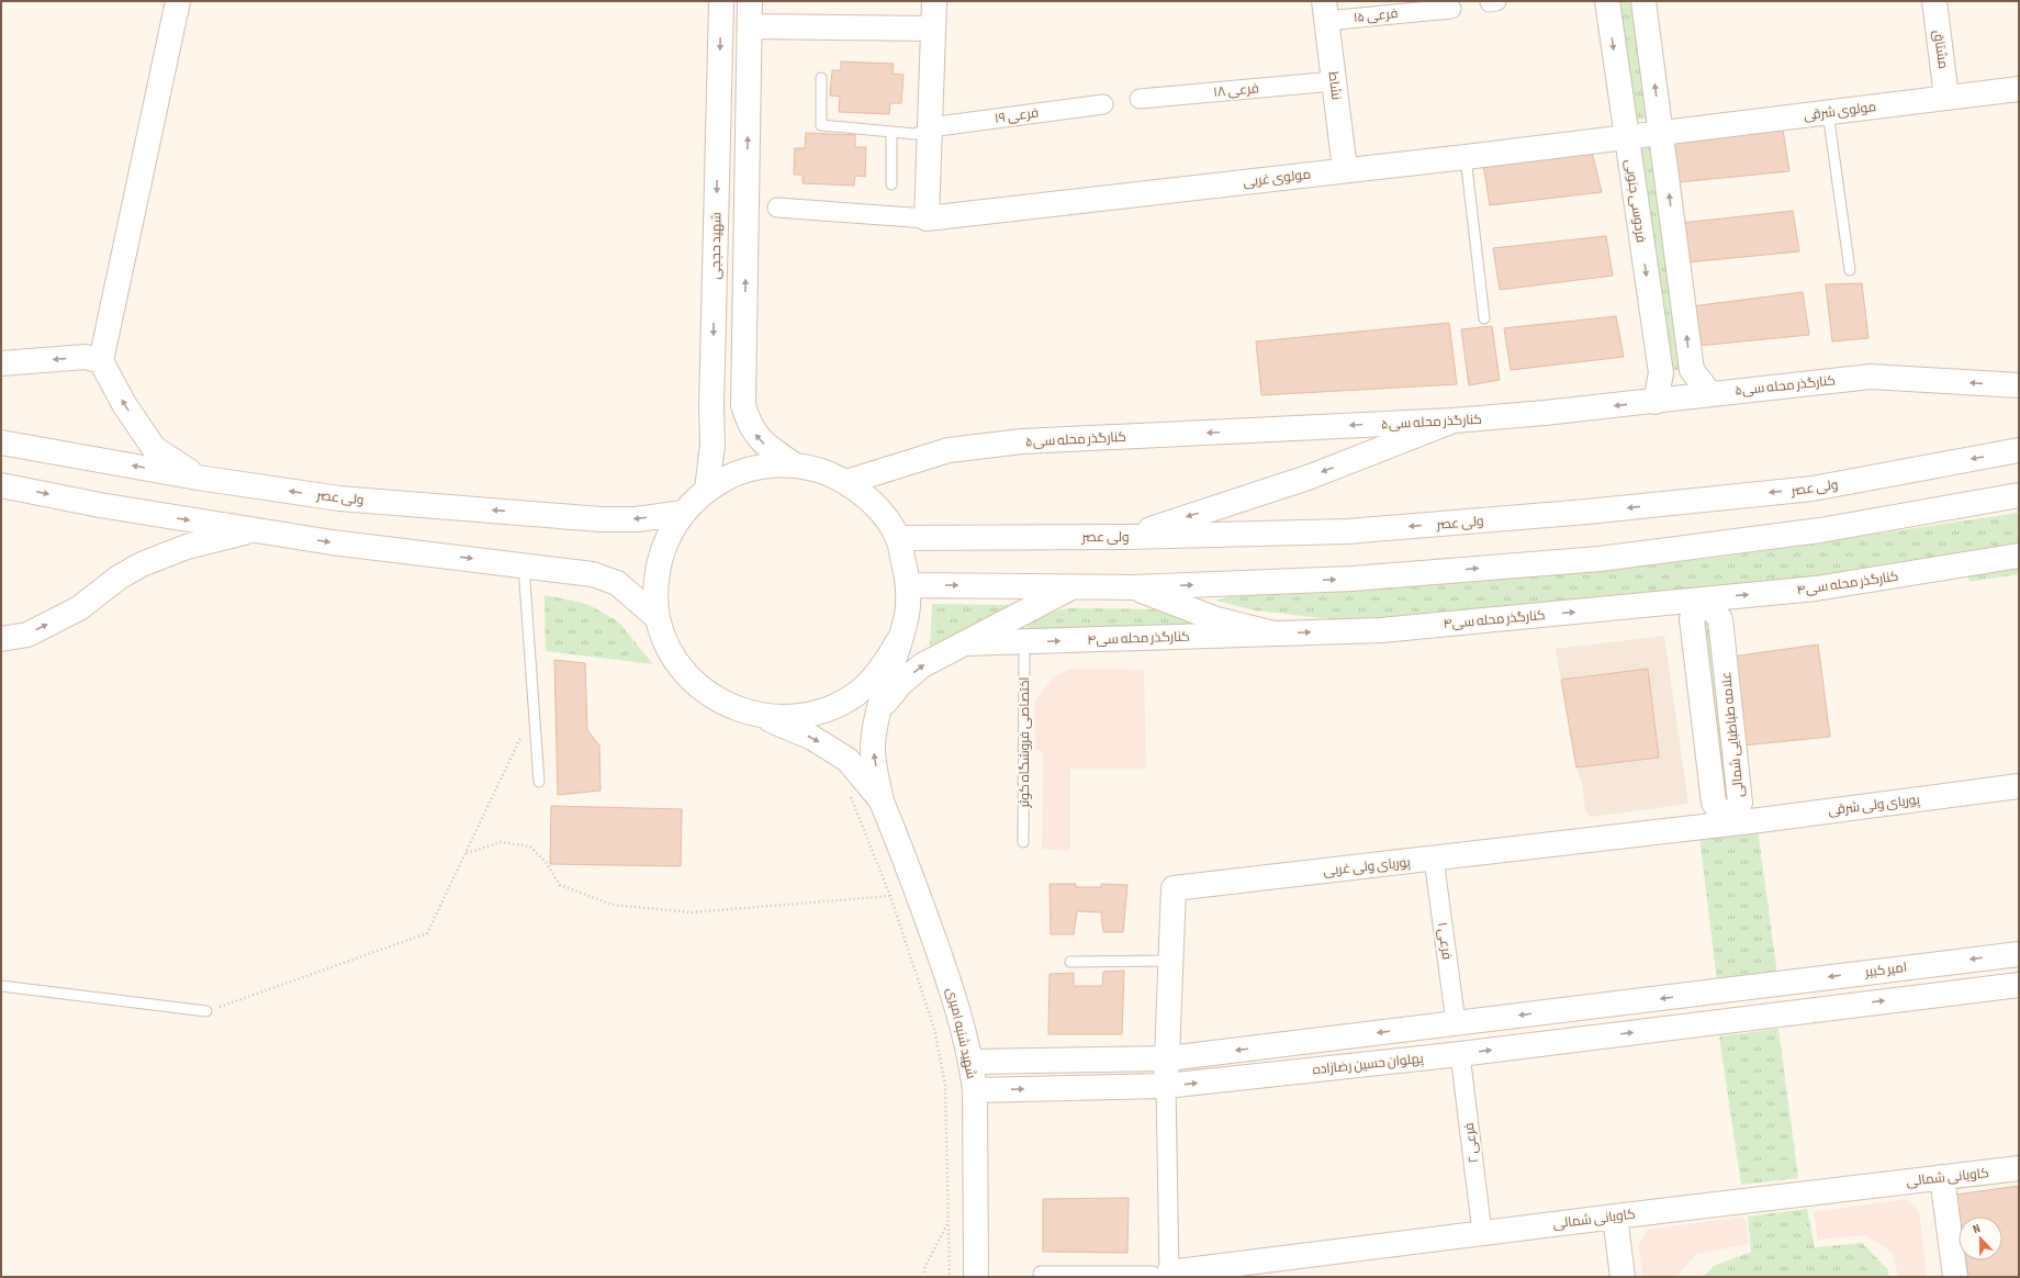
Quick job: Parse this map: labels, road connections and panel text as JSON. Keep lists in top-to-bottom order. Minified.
{"streets":{"street":["فرعی ۱۵","مشتاق","نشاط","فرعی ۱۸","مولوی شرقی","فرعی ۱۹","مولوی غربی","فردوسی جنوبی","شهید حججی","کنارگذر محله سی۵","ولی عصر","کنارگذر محله سی۴","علامه طباطبایی شمالی","پوریای ولی شرقی","پوریای ولی غربی","فرعی ۱","امیر کبیر","شهید شنبه امیری","پهلوان حسین رضازاده","فرعی ۲","کاویانی شمالی"],"lane":["اختصاصی فروشگاه کوثر"]},"crossings":[["فرعی ۱۵","نشاط"],["مشتاق","مولوی شرقی"],["نشاط","فرعی ۱۸"],["نشاط","مولوی غربی"],["مولوی شرقی","مولوی غربی"],["مولوی شرقی","فردوسی جنوبی"],["مولوی غربی","فردوسی جنوبی"],["فردوسی جنوبی","کنارگذر محله سی۵"],["کنارگذر محله سی۴","علامه طباطبایی شمالی"],["کنارگذر محله سی۴","اختصاصی فروشگاه کوثر"],["علامه طباطبایی شمالی","پوریای ولی شرقی"],["علامه طباطبایی شمالی","پوریای ولی غربی"],["پوریای ولی شرقی","پوریای ولی غربی"],["پوریای ولی غربی","فرعی ۱"],["پوریای ولی غربی","پهلوان حسین رضازاده"],["شهید شنبه امیری","پهلوان حسین رضازاده"],["پهلوان حسین رضازاده","فرعی ۲"],["فرعی ۲","کاویانی شمالی"]],"north":"top"}
